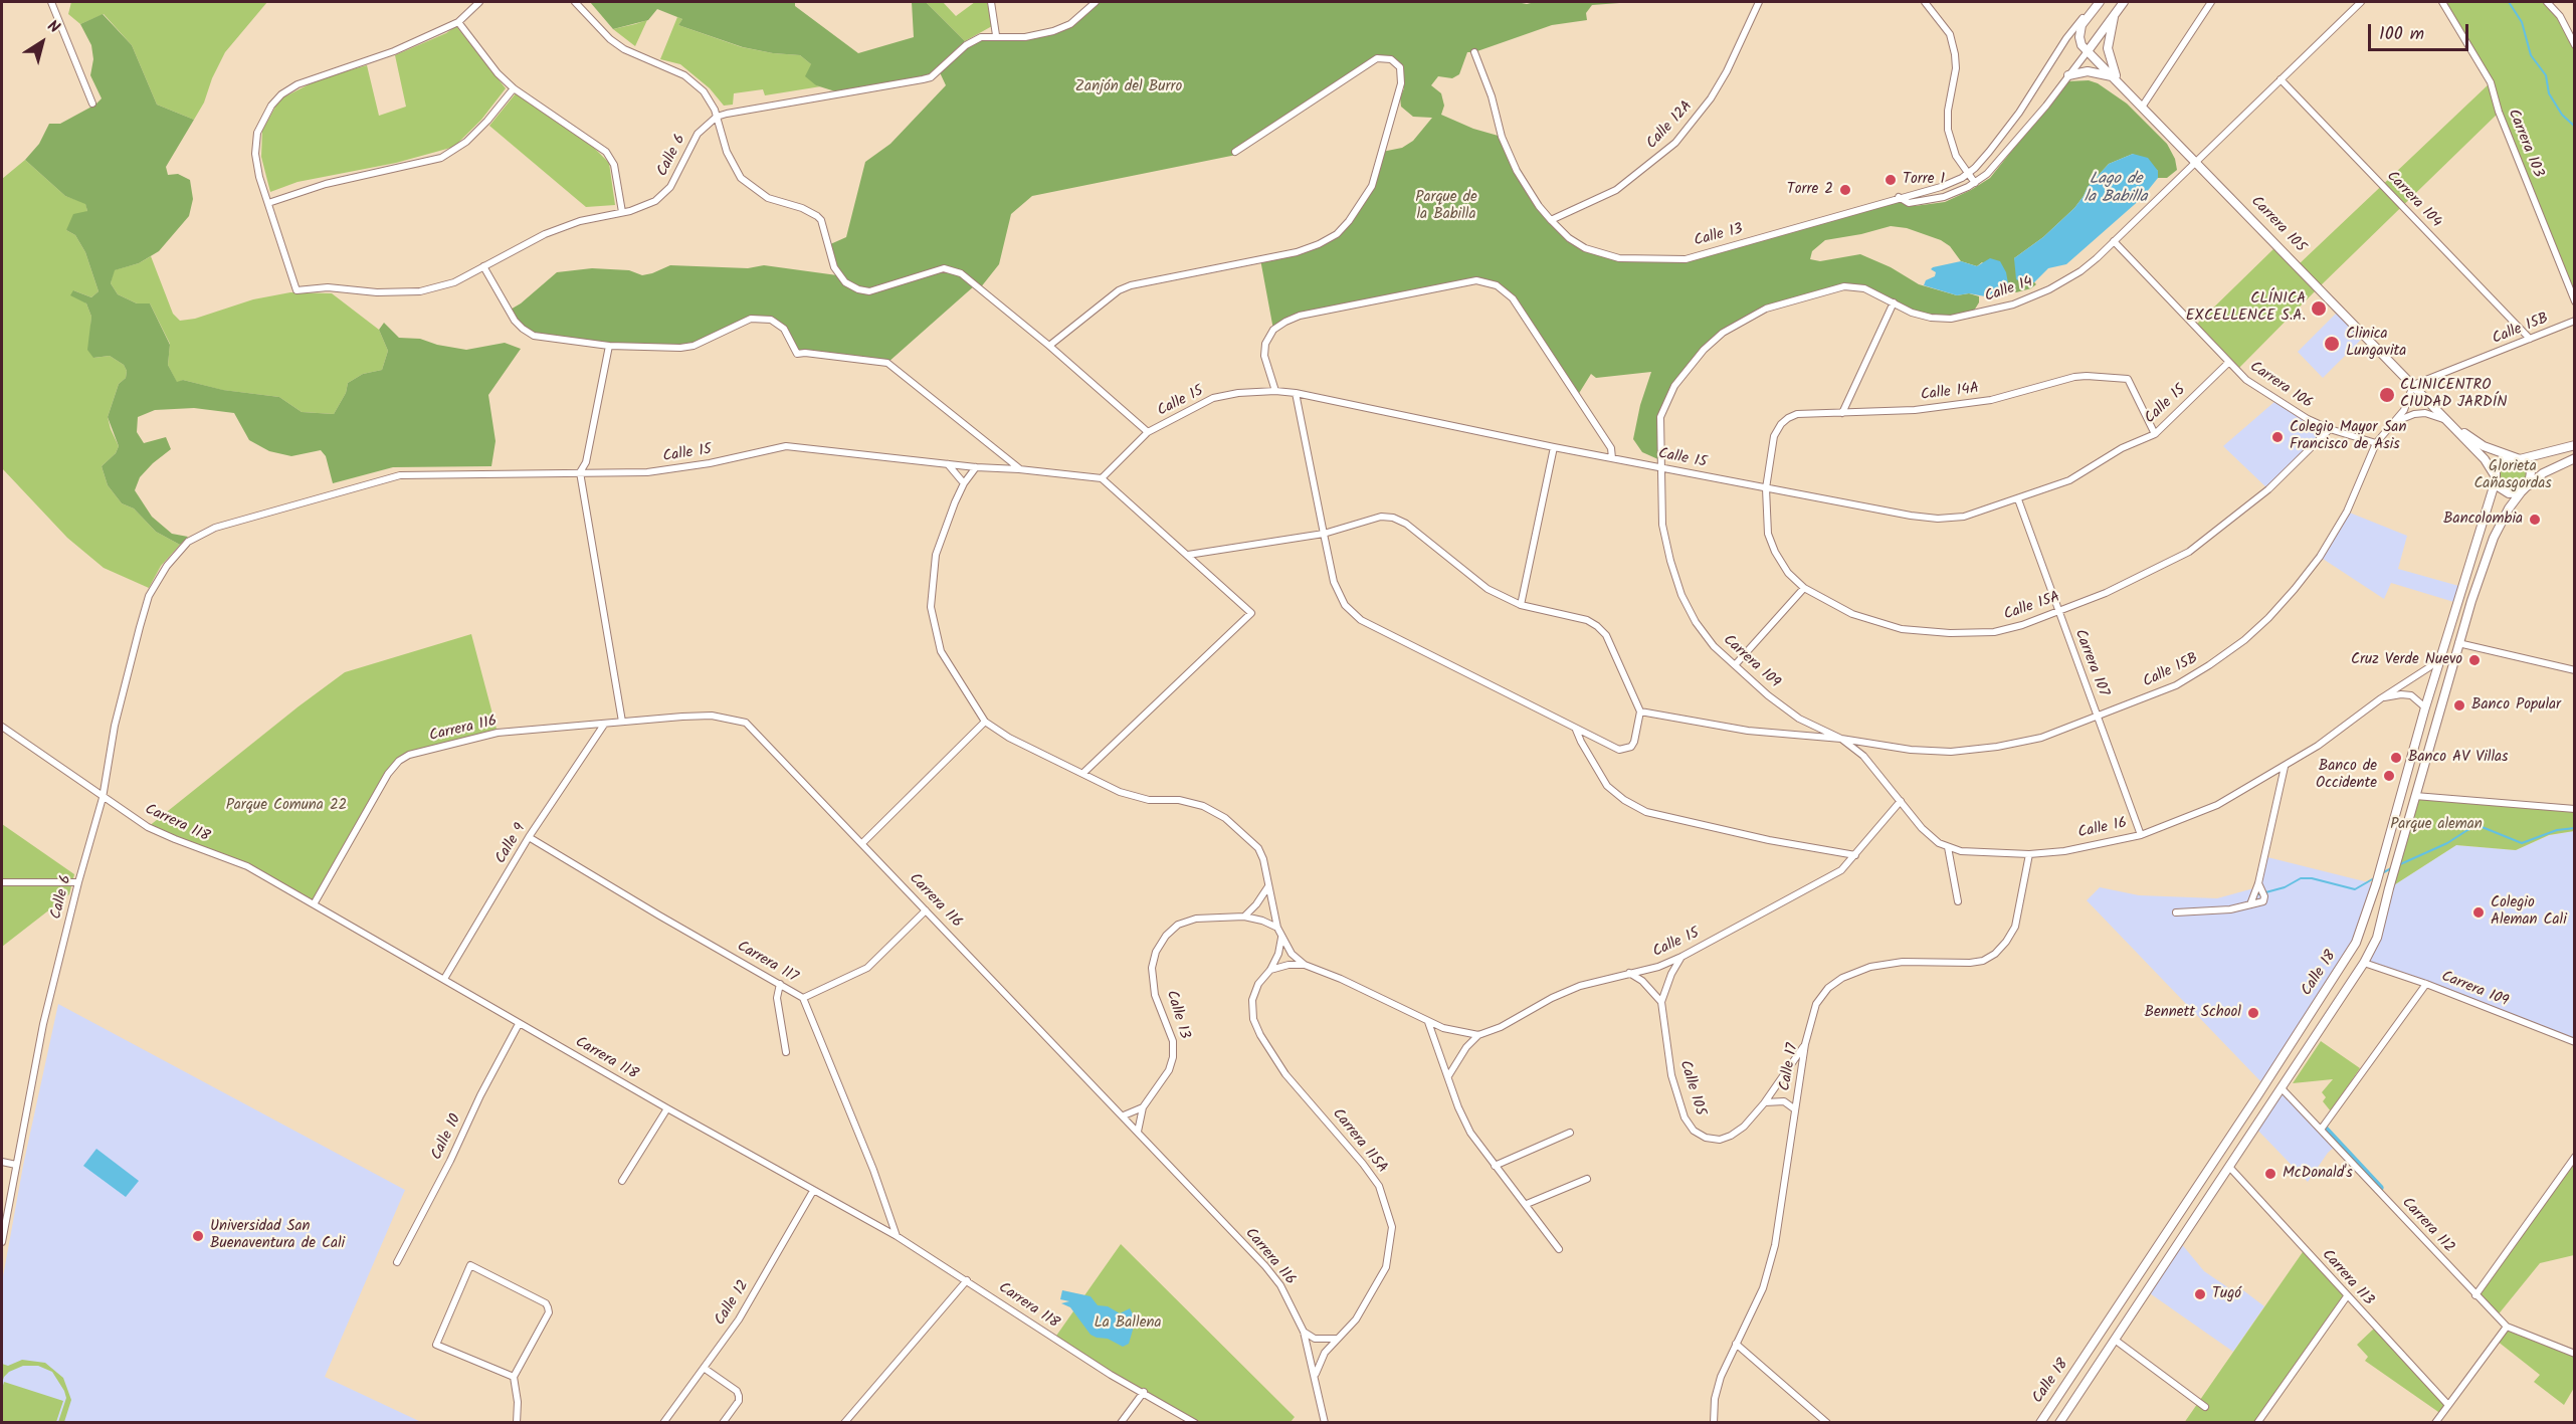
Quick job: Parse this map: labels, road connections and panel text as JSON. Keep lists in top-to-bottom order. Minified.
{"streets":{"main road":["Carrera 105","Calle 13","Calle 18"],"street":["Calle 12A","Carrera 103","Calle 6","Carrera 104","Calle 14","Calle 15B","Carrera 106","Calle 14A","Calle 15","Calle 15A","Carrera 109","Carrera 107","Carrera 116","Carrera 118","Calle 16","Calle 9","Carrera 117","Calle 17","Calle 105","Calle 10","Carrera 115A","Carrera 112","Carrera 113","Calle 12"]},"crossings":[["Calle 12A","Calle 13"],["Calle 6","Calle 15"],["Calle 6","Carrera 118"],["Carrera 104","Calle 14"],["Carrera 104","Calle 15B"],["Carrera 105","Calle 13"],["Carrera 105","Calle 14"],["Carrera 105","Calle 15B"],["Carrera 105","Calle 18"],["Calle 13","Carrera 116"],["Calle 14","Carrera 106"],["Calle 14","Calle 15"],["Calle 14","Carrera 109"],["Calle 15B","Carrera 106"],["Calle 15B","Carrera 109"],["Calle 15B","Carrera 107"],["Calle 15B","Calle 16"],["Carrera 106","Calle 15"],["Carrera 106","Calle 15A"],["Calle 14A","Calle 15"],["Calle 14A","Calle 15A"],["Calle 15","Calle 15A"],["Calle 15","Carrera 109"],["Calle 15","Carrera 107"],["Calle 15","Calle 16"],["Calle 15","Calle 105"],["Calle 15A","Carrera 107"],["Carrera 109","Calle 16"],["Carrera 109","Calle 18"],["Carrera 107","Calle 16"],["Carrera 116","Carrera 118"],["Carrera 116","Calle 9"],["Carrera 118","Calle 9"],["Carrera 118","Carrera 117"],["Carrera 118","Calle 10"],["Carrera 118","Calle 12"],["Calle 16","Calle 18"],["Calle 16","Calle 17"],["Calle 9","Carrera 117"],["Calle 18","Carrera 112"],["Calle 18","Carrera 113"],["Calle 17","Calle 105"]],"water":["Lago de la Babilla"],"parks":["Zanjón del Burro","Parque de la Babilla","Glorieta Cañasgordas","Parque Comuna 22","Parque aleman","La Ballena"],"places":["Torre 1","Torre 2","CLÍNICA EXCELLENCE S.A.","Clinica Lungavita","CLINICENTRO CIUDAD JARDÍN","Colegio Mayor San Francisco de Asis","Bancolombia","Cruz Verde Nuevo","Banco Popular","Banco AV Villas","Banco de Occidente","Colegio Aleman Cali","Bennett School","McDonald's","Universidad San Buenaventura de Cali","Tugó"],"scale_bar":"100 m","north":"top right"}
